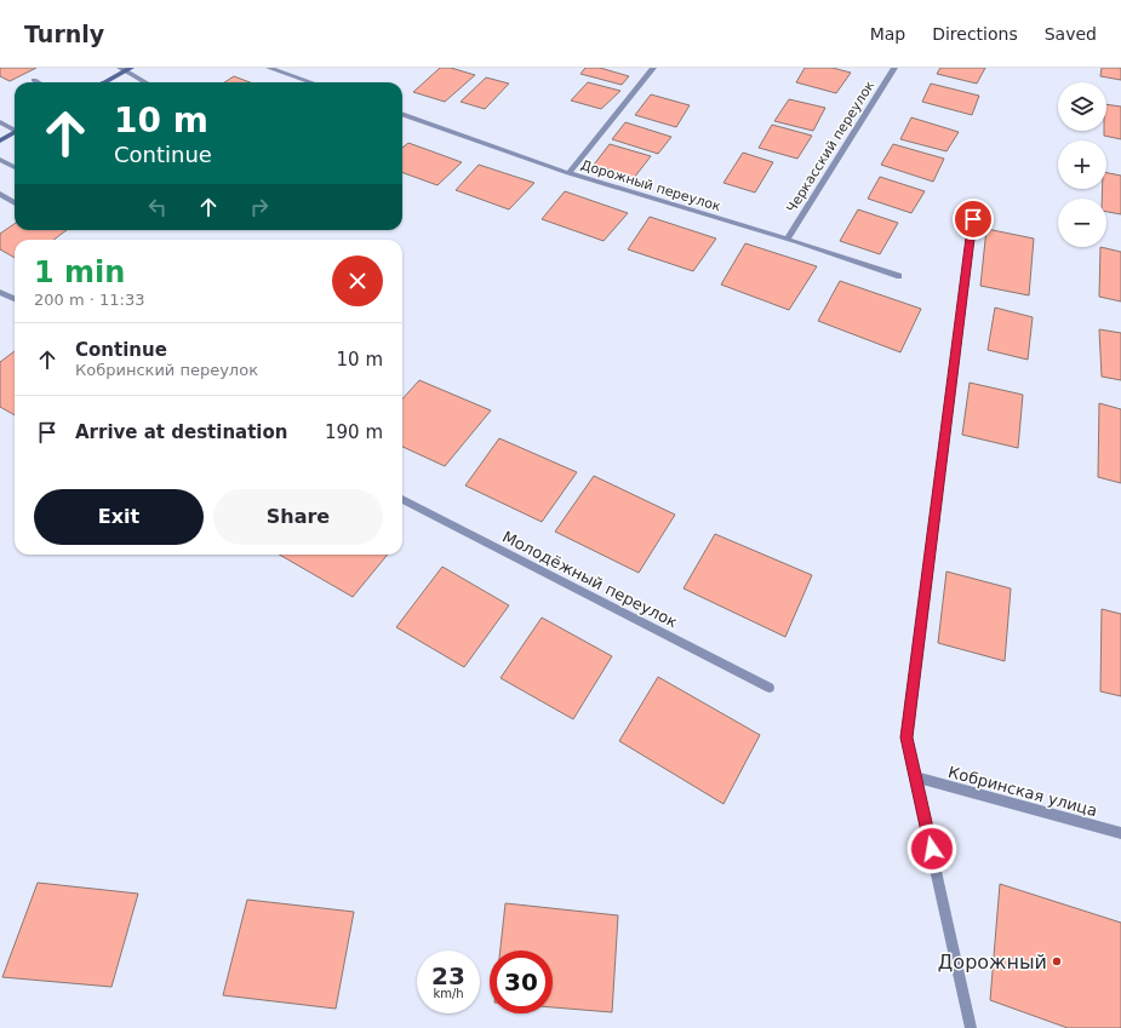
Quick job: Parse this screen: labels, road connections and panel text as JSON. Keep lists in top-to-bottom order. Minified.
{"streets":{"street":["Черкасский переулок","Дорожный переулок","Молодёжный переулок","Кобринская улица"]},"crossings":[["Черкасский переулок","Дорожный переулок"]],"places":["Дорожный"],"page":{"header":"Turnly","nav":["Map","Directions","Saved"],"map_buttons":["+","−"],"turn":["10 m","Continue"],"heading":["1 min","200 m · 11:33"],"list":[{"name":"Continue","note":"Кобринский переулок","value":"10 m"},{"name":"Arrive at destination","value":"190 m"}],"buttons":["Exit","Share"],"speed":"23 km/h","limit":"30"}}
